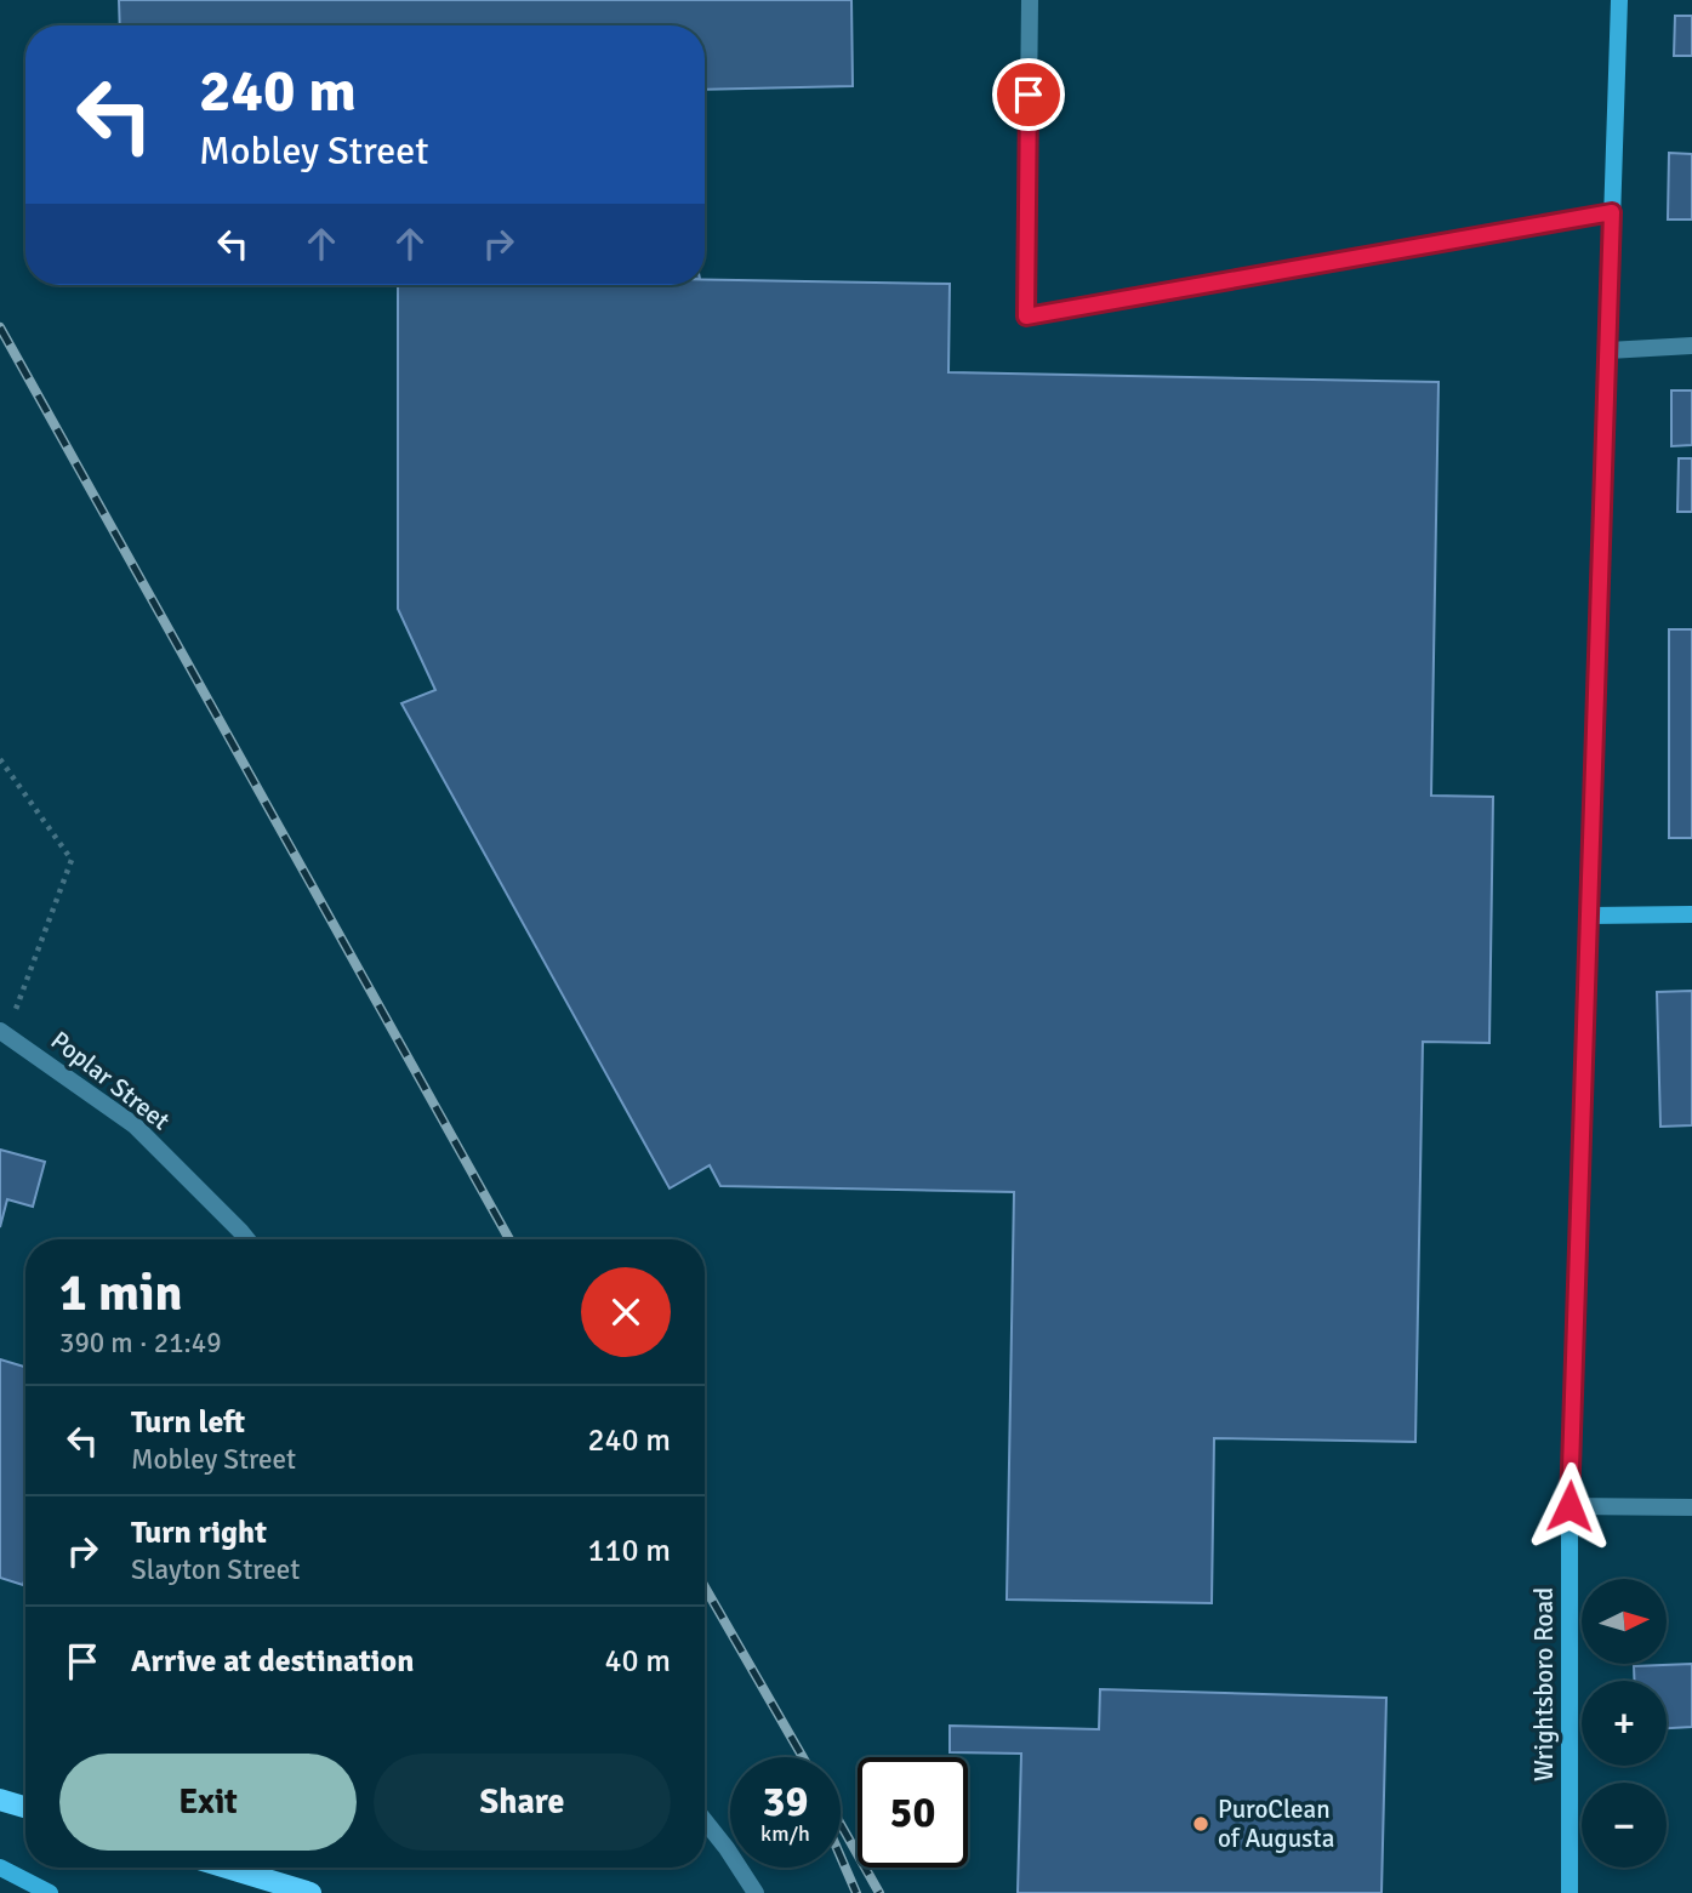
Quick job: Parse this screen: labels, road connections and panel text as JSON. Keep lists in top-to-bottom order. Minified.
{"streets":{"main road":["Wrightsboro Road"],"street":["Poplar Street"]},"places":["PuroClean of Augusta"],"north":"right","page":{"turn":["240 m","Mobley Street"],"heading":["1 min","390 m · 21:49"],"list":[{"name":"Turn left","note":"Mobley Street","value":"240 m"},{"name":"Turn right","note":"Slayton Street","value":"110 m"},{"name":"Arrive at destination","value":"40 m"}],"map_buttons":["+","−"],"buttons":["Exit","Share"],"speed":"39 km/h","limit":"50"}}
